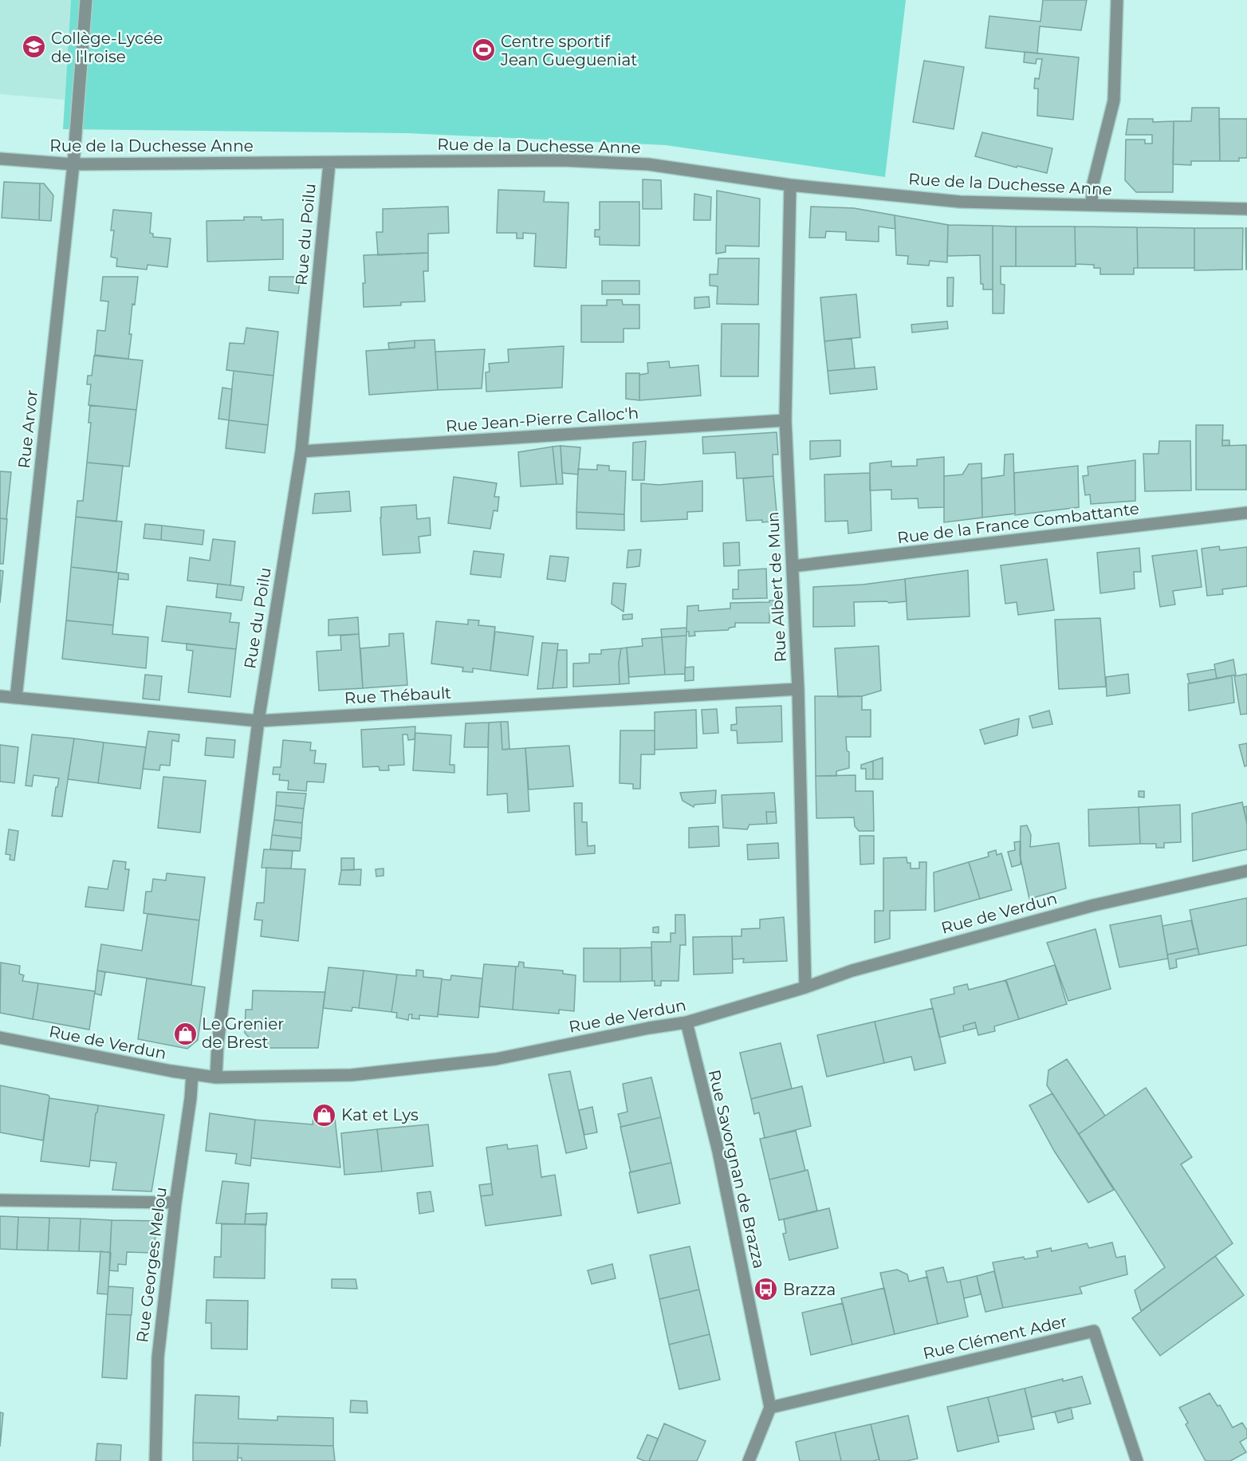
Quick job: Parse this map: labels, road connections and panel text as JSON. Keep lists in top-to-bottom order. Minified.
{"streets":{"street":["Rue de la Duchesse Anne","Rue du Poilu","Rue Jean-Pierre Calloc'h","Rue Arvor","Rue de la France Combattante","Rue Albert de Mun","Rue Thébault","Rue de Verdun","Rue Savorgnan de Brazza","Rue Georges Melou","Rue Clément Ader"]},"crossings":[["Rue de la Duchesse Anne","Rue du Poilu"],["Rue de la Duchesse Anne","Rue Arvor"],["Rue de la Duchesse Anne","Rue Albert de Mun"],["Rue du Poilu","Rue Jean-Pierre Calloc'h"],["Rue du Poilu","Rue Thébault"],["Rue du Poilu","Rue de Verdun"],["Rue Jean-Pierre Calloc'h","Rue Albert de Mun"],["Rue Arvor","Rue Thébault"],["Rue de la France Combattante","Rue Albert de Mun"],["Rue Albert de Mun","Rue Thébault"],["Rue Albert de Mun","Rue de Verdun"],["Rue de Verdun","Rue Savorgnan de Brazza"],["Rue de Verdun","Rue Georges Melou"],["Rue Savorgnan de Brazza","Rue Clément Ader"]],"places":{"school or university":["Collège-Lycée de l'Iroise"],"sports":["Centre sportif Jean Guegueniat"],"shop":["Le Grenier de Brest","Kat et Lys"],"bus stop":["Brazza"]}}
